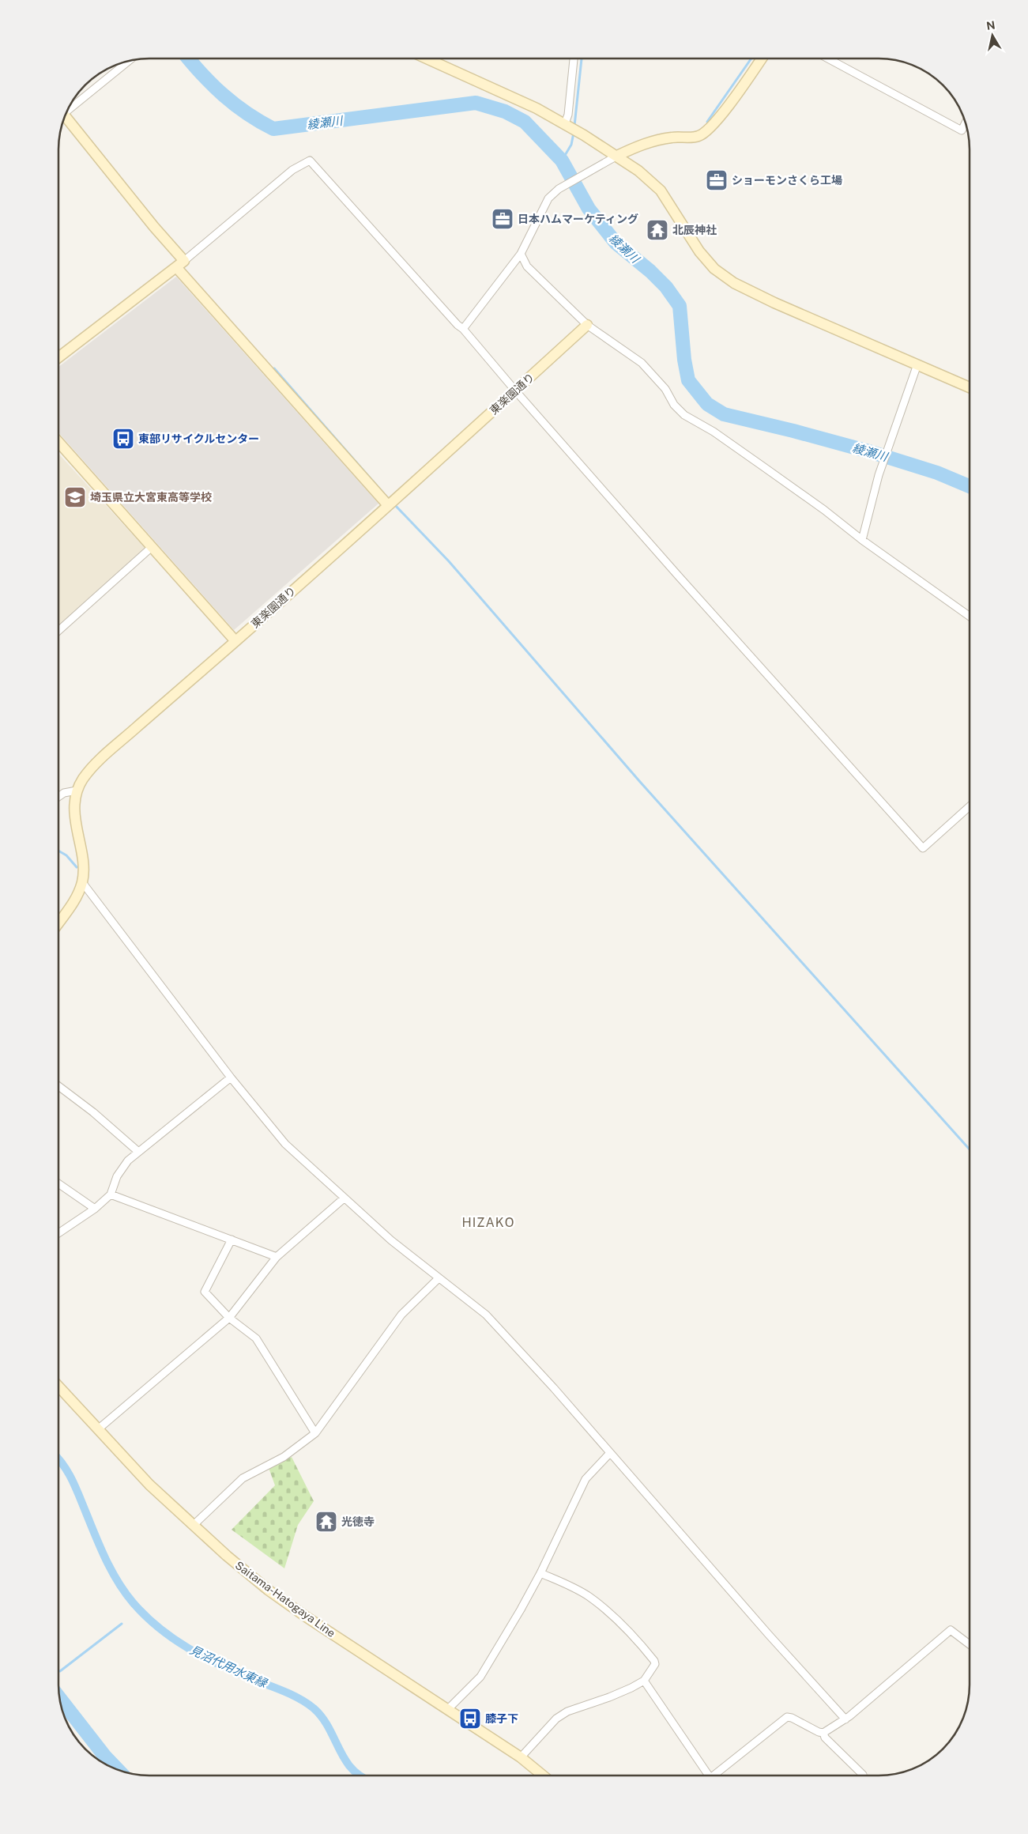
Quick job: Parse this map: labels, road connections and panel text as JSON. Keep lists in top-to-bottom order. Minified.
{"streets":{"street":["東楽園通り","Saitama-Hatogaya Line"]},"districts":["HIZAKO"],"water":["綾瀬川","見沼代用水東縁"],"places":{"office":["ショーモンさくら工場","日本ハムマーケティング"],"temple":["北辰神社","光徳寺"],"bus stop":["東部リサイクルセンター","膝子下"],"school or university":["埼玉県立大宮東高等学校"]},"north":"top"}
